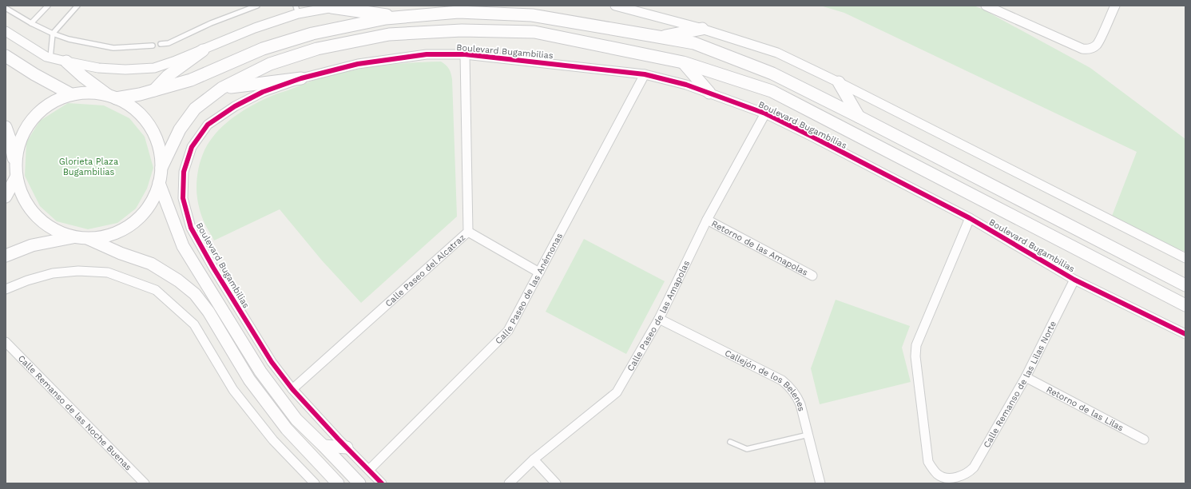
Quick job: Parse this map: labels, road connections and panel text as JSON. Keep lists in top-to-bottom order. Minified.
{"streets":{"street":["Boulevard Bugambilias","Retorno de las Amapolas","Calle Paseo del Alcatraz","Calle Paseo de las Anémonas","Calle Paseo de las Amapolas","Callejón de los Belenes","Calle Remanso de las Lilas Norte","Retorno de las Lilas","Calle Remanso de las Noche Buenas"]},"crossings":[["Boulevard Bugambilias","Calle Paseo del Alcatraz"],["Boulevard Bugambilias","Calle Paseo de las Anémonas"],["Boulevard Bugambilias","Calle Paseo de las Amapolas"],["Boulevard Bugambilias","Calle Remanso de las Lilas Norte"],["Retorno de las Amapolas","Calle Paseo de las Amapolas"],["Calle Paseo de las Amapolas","Callejón de los Belenes"],["Calle Remanso de las Lilas Norte","Retorno de las Lilas"]],"parks":["Glorieta Plaza Bugambilias"]}
